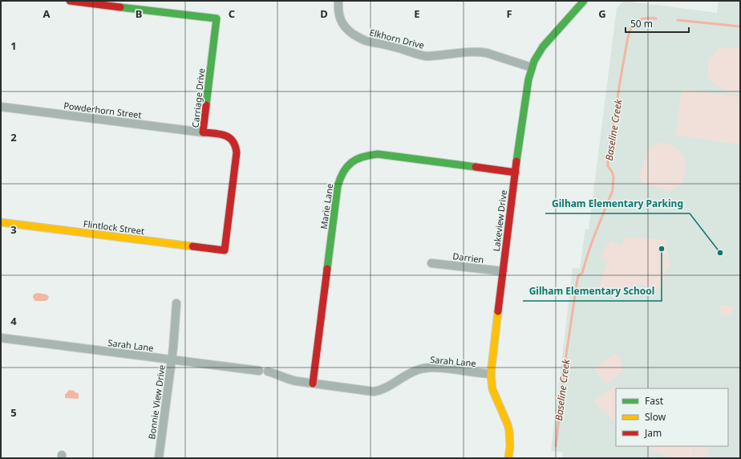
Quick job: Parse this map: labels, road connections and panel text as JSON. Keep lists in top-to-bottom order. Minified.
{"streets":{"street":["Elkhorn Drive","Carriage Drive","Powderhorn Street","Marie Lane","Lakeview Drive","Flintlock Street","Darrien","Sarah Lane","Bonnie View Drive"]},"crossings":[["Elkhorn Drive","Lakeview Drive"],["Carriage Drive","Powderhorn Street"],["Carriage Drive","Flintlock Street"],["Marie Lane","Lakeview Drive"],["Marie Lane","Sarah Lane"],["Lakeview Drive","Darrien"],["Lakeview Drive","Sarah Lane"],["Sarah Lane","Bonnie View Drive"]],"water":["Baseline Creek"],"places":["Gilham Elementary School","Gilham Elementary Parking"],"legend":["Fast","Slow","Jam"],"scale_bar":"50 m","grid":{"columns":["A","B","C","D","E","F","G"],"rows":["1","2","3","4","5"]}}
